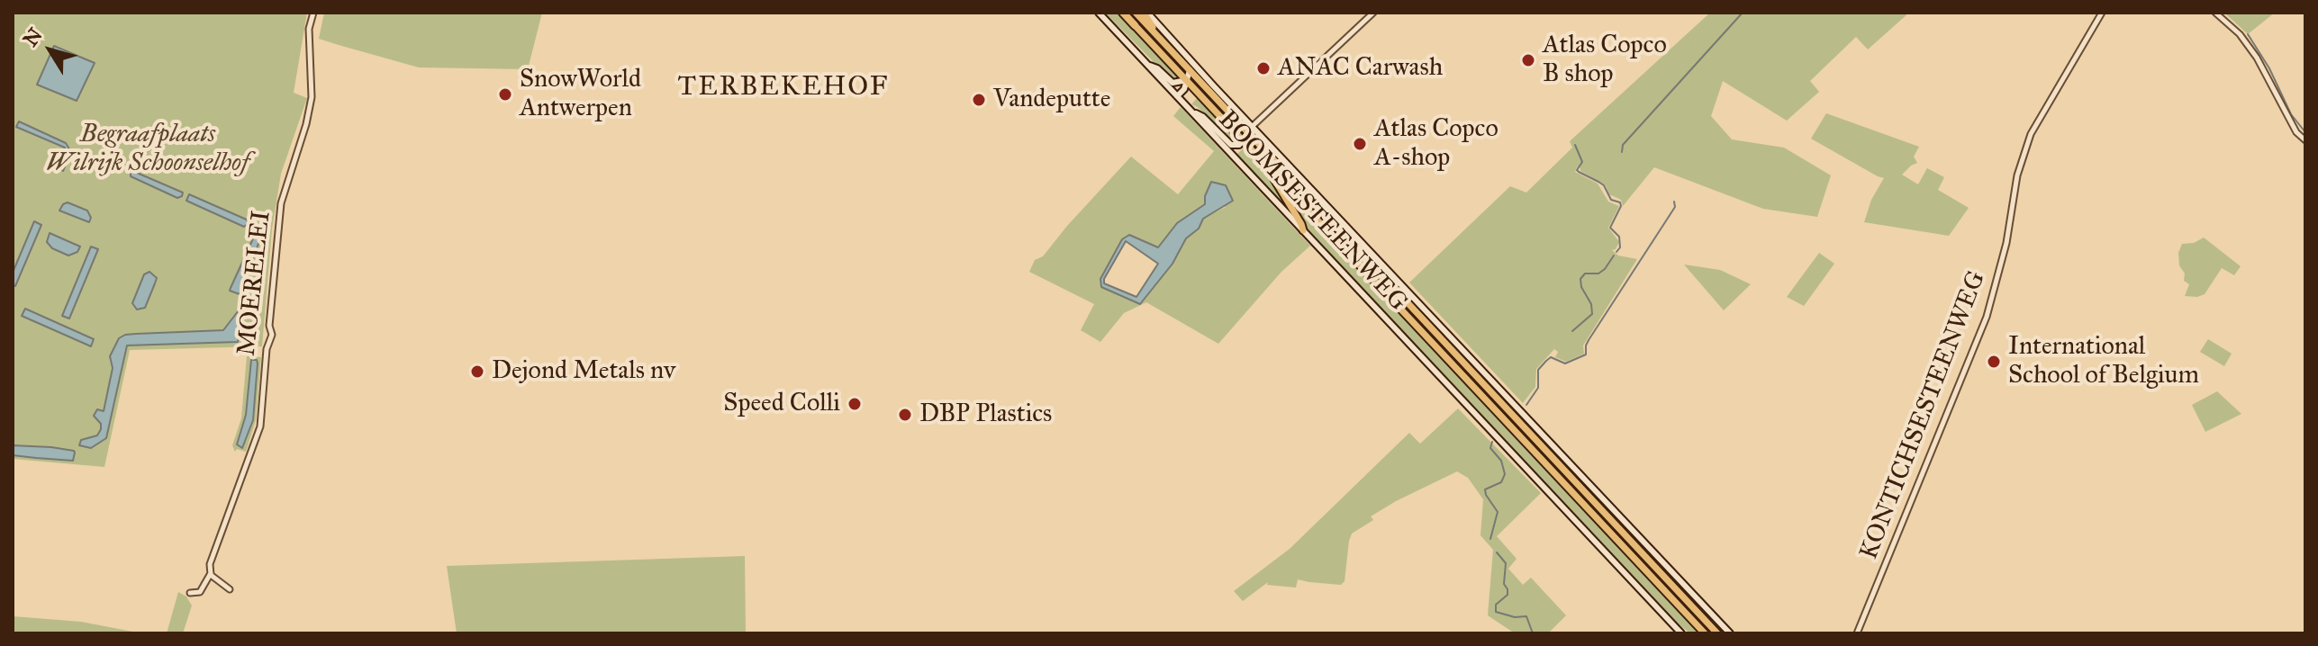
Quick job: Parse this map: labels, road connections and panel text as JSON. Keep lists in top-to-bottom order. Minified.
{"streets":{"main road":["BOOMSESTEENWEG"],"street":["MOERELEI","KONTICHSESTEENWEG"]},"districts":["TERBEKEHOF"],"parks":["Begraafplaats Wilrijk Schoonselhof"],"places":["Atlas Copco B shop","ANAC Carwash","SnowWorld Antwerpen","Vandeputte","Atlas Copco A-shop","International School of Belgium","Dejond Metals nv","Speed Colli","DBP Plastics"],"north":"top left"}
